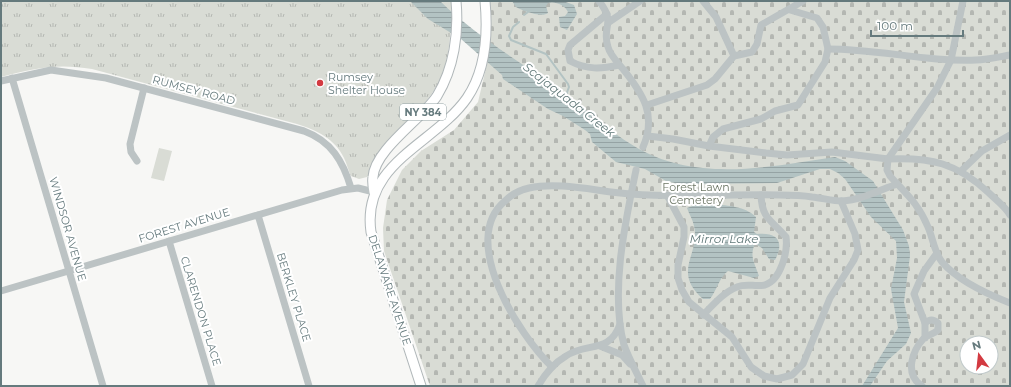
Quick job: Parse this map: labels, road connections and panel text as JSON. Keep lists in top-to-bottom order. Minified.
{"streets":{"main road":["NY 384","DELAWARE AVENUE"],"street":["RUMSEY ROAD","FOREST AVENUE","WINDSOR AVENUE","BERKLEY PLACE","CLARENDON PLACE"]},"crossings":[["RUMSEY ROAD","FOREST AVENUE"],["RUMSEY ROAD","WINDSOR AVENUE"],["FOREST AVENUE","WINDSOR AVENUE"],["FOREST AVENUE","DELAWARE AVENUE"],["FOREST AVENUE","BERKLEY PLACE"],["FOREST AVENUE","CLARENDON PLACE"]],"water":["Scajaquada Creek","Mirror Lake"],"parks":["Forest Lawn Cemetery"],"places":["Rumsey Shelter House"],"scale_bar":"100 m","north":"top"}
